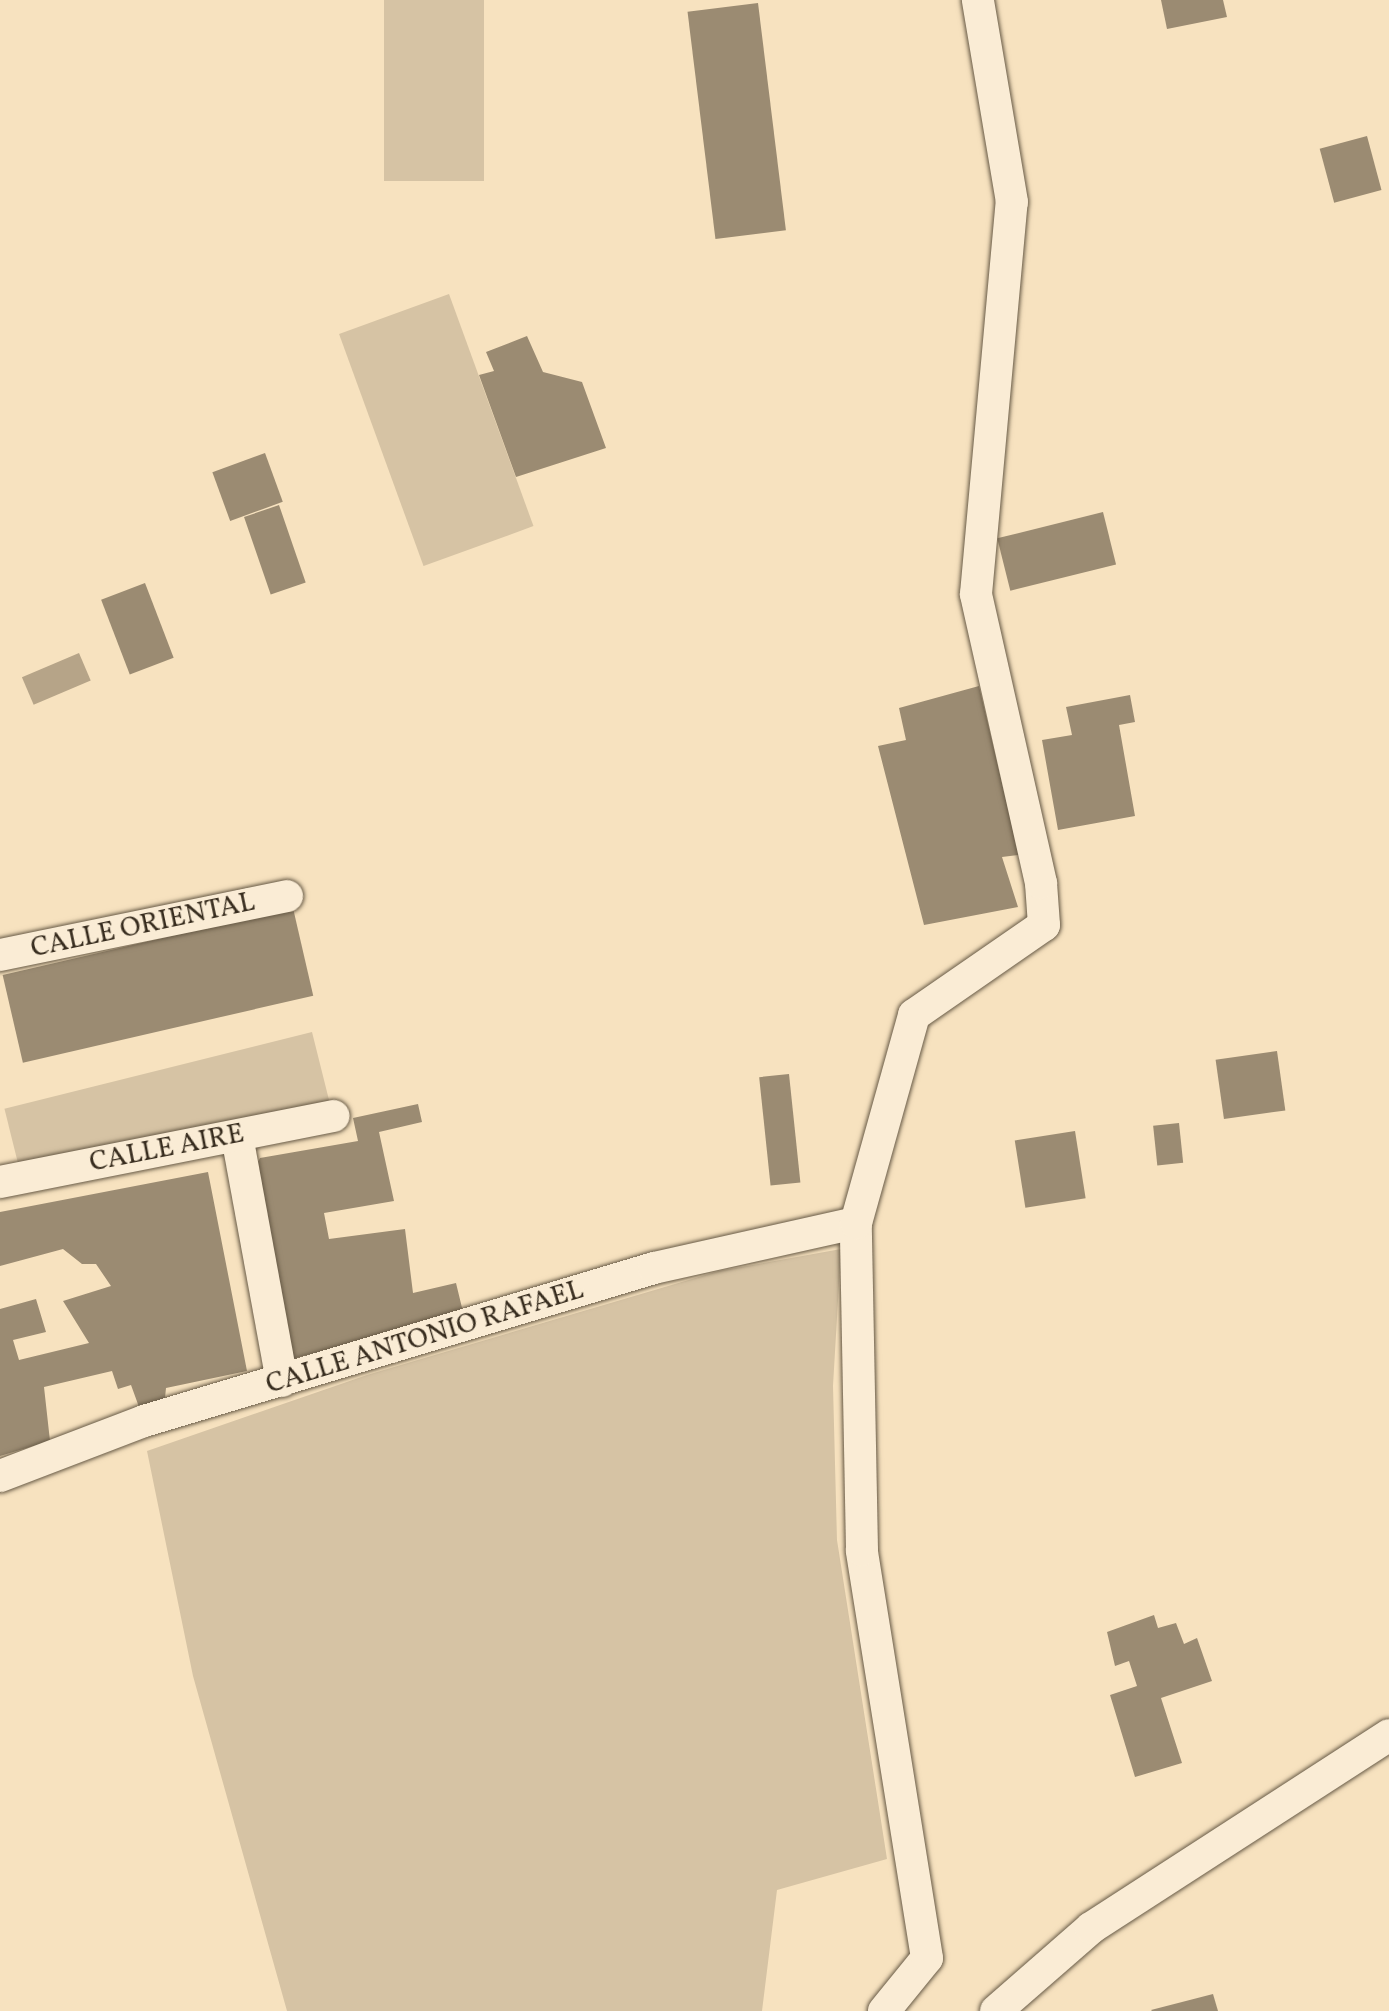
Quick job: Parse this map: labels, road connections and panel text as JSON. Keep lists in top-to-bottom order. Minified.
{"streets":{"street":["CALLE ORIENTAL","CALLE AIRE","CALLE ANTONIO RAFAEL"]}}
